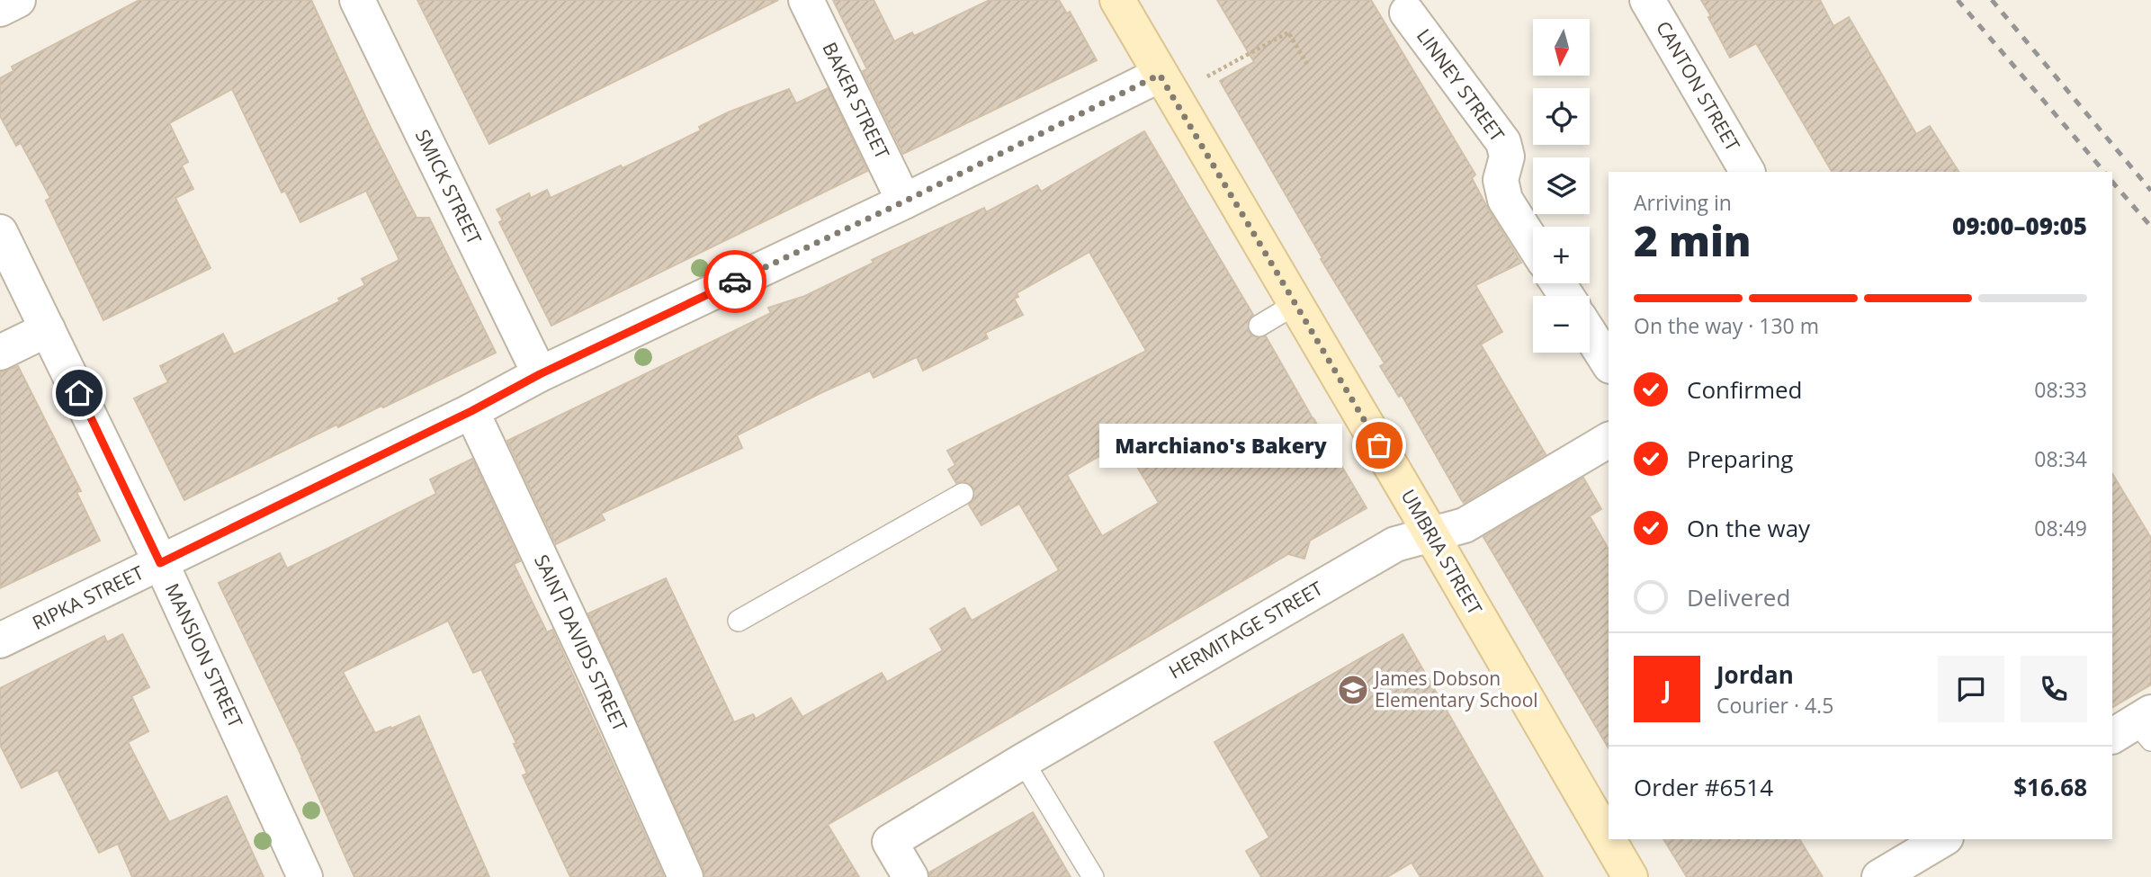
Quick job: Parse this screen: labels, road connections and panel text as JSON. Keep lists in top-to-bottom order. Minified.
{"streets":{"main road":["UMBRIA STREET"],"street":["LINNEY STREET","CANTON STREET","BAKER STREET","SMICK STREET","RIPKA STREET","HERMITAGE STREET","SAINT DAVIDS STREET","MANSION STREET"]},"crossings":[["BAKER STREET","RIPKA STREET"],["SMICK STREET","RIPKA STREET"],["UMBRIA STREET","RIPKA STREET"],["UMBRIA STREET","HERMITAGE STREET"],["RIPKA STREET","SAINT DAVIDS STREET"],["RIPKA STREET","MANSION STREET"]],"places":{"other":["Marchiano's Bakery"],"school or university":["James Dobson Elementary School"]},"north":"bottom","page":{"map_buttons":["+","−"],"heading":["2 min","Arriving in","09:00–09:05"],"panel":["Jordan","Courier · 4.5","Order #6514","$16.68"],"bar":"On the way · 130 m","list":[["Confirmed","08:33"],["Preparing","08:34"],["On the way","08:49"],"Delivered"],"bubble":"Marchiano's Bakery","round":"J"}}
